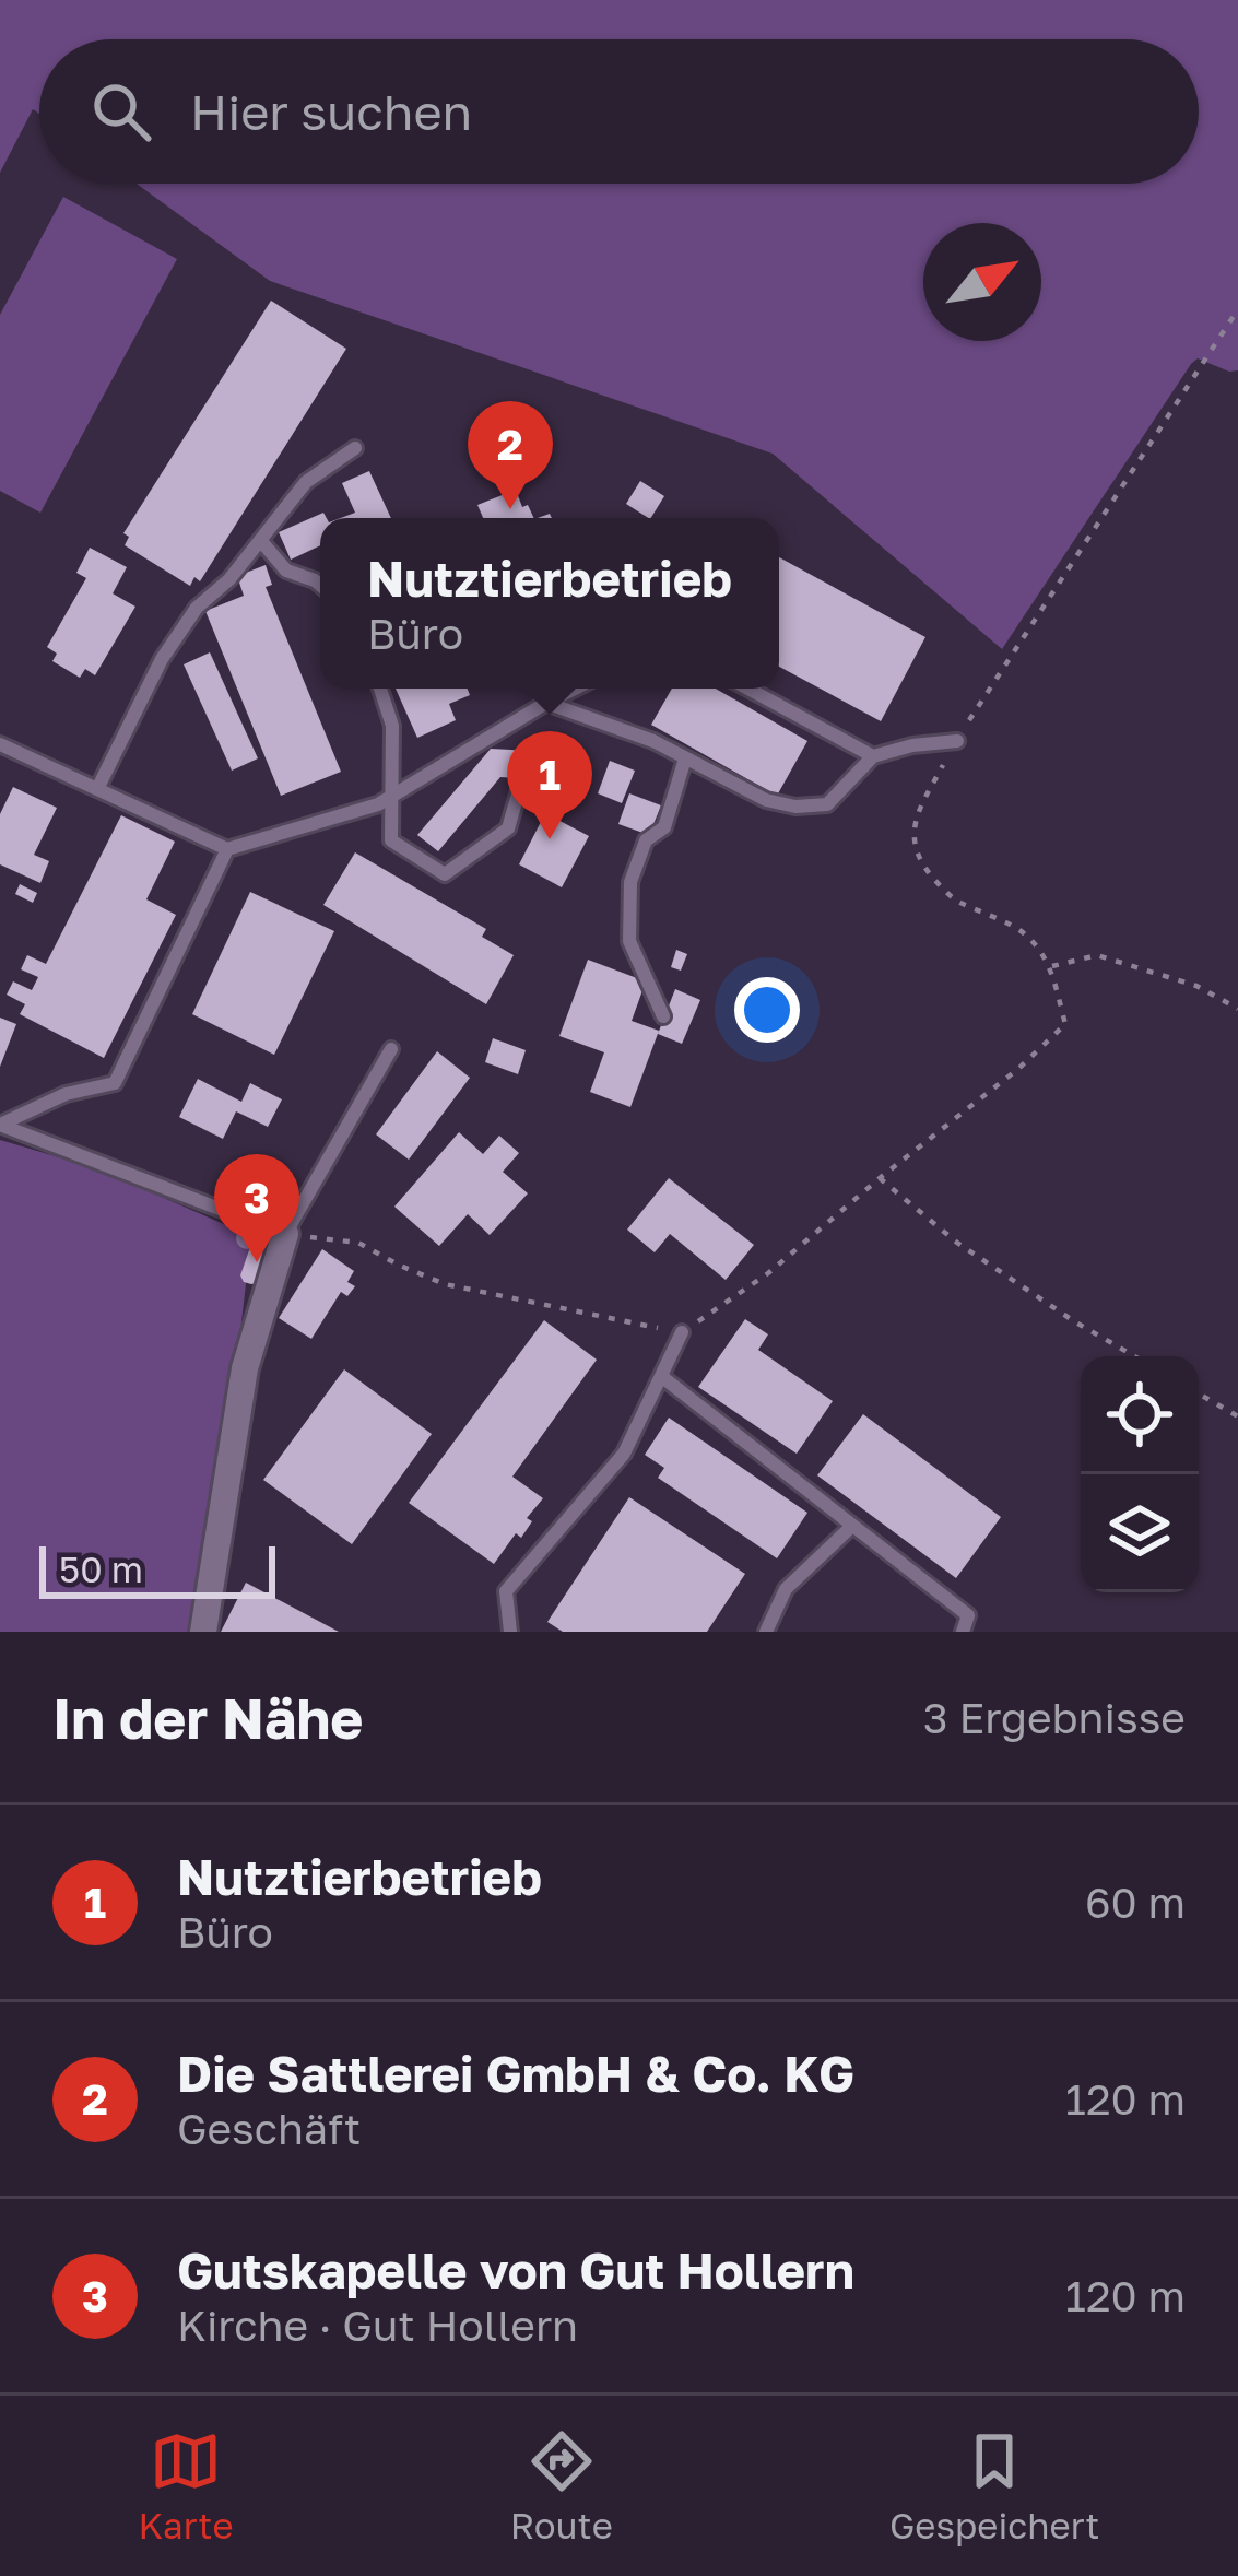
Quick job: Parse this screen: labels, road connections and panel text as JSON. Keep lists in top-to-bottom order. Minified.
{"scale_bar":"50 m","north":"top right","page":{"search":"Hier suchen","pins":["2","1","3"],"popup":["Nutztierbetrieb","Büro"],"scale":"50 m","heading":["In der Nähe","3 Ergebnisse"],"list":[{"mark":"1","name":"Nutztierbetrieb","note":"Büro","value":"60 m"},{"mark":"2","name":"Die Sattlerei GmbH & Co. KG","note":"Geschäft","value":"120 m"},{"mark":"3","name":"Gutskapelle von Gut Hollern","note":"Kirche · Gut Hollern","value":"120 m"}],"nav":["Karte","Route","Gespeichert"]}}
